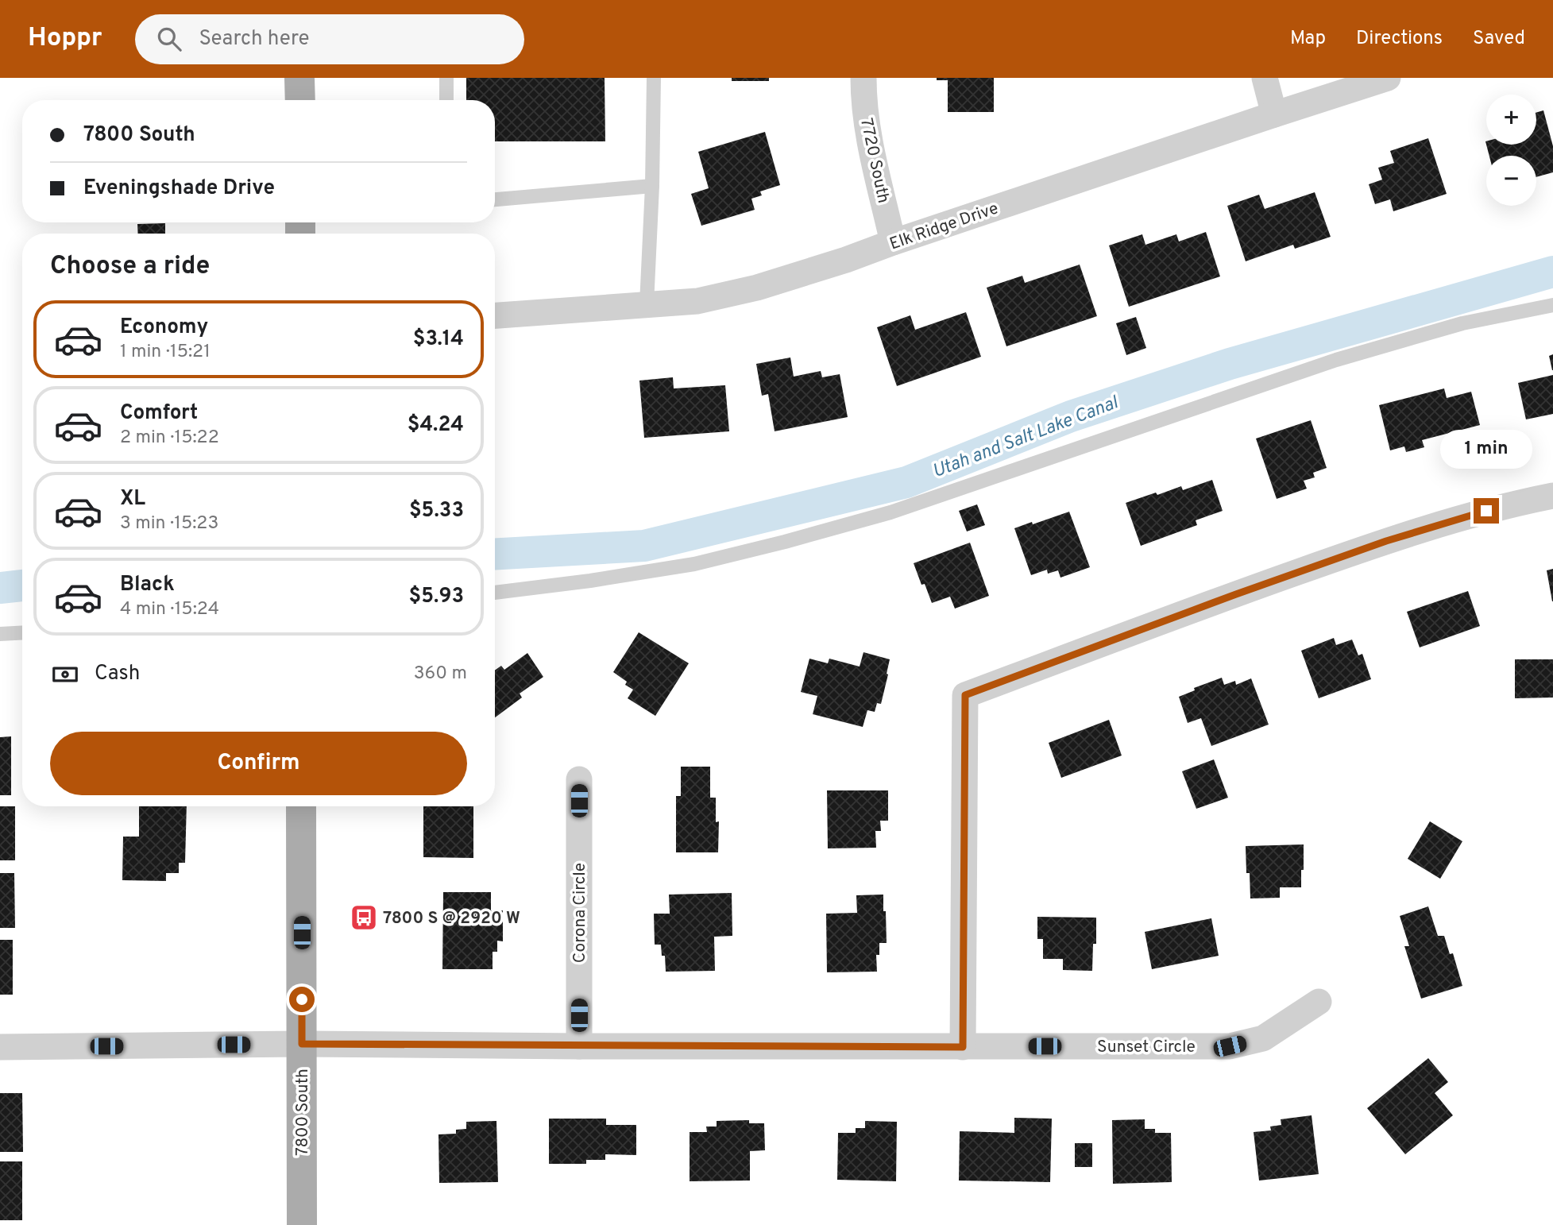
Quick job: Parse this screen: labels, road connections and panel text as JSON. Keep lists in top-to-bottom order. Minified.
{"streets":{"main road":["7800 South"],"street":["7720 South","Elk Ridge Drive","Corona Circle","Sunset Circle"]},"crossings":[["7720 South","Elk Ridge Drive"],["Corona Circle","Sunset Circle"],["Sunset Circle","7800 South"]],"water":["Utah and Salt Lake Canal"],"places":{"bus stop":["7800 S @ 2920 W"]},"page":{"header":"Hoppr","search":"Search here","nav":["Map","Directions","Saved"],"map_buttons":["+","−"],"banner":["7800 South","Eveningshade Drive"],"heading":"Choose a ride","list":[{"name":"Economy","note":"1 min · 15:21","value":"$3.14"},{"name":"Comfort","note":"2 min · 15:22","value":"$4.24"},{"name":"XL","note":"3 min · 15:23","value":"$5.33"},{"name":"Black","note":"4 min · 15:24","value":"$5.93"}],"bubble":"1 min","pay":["Cash","360 m"],"buttons":"Confirm"}}
